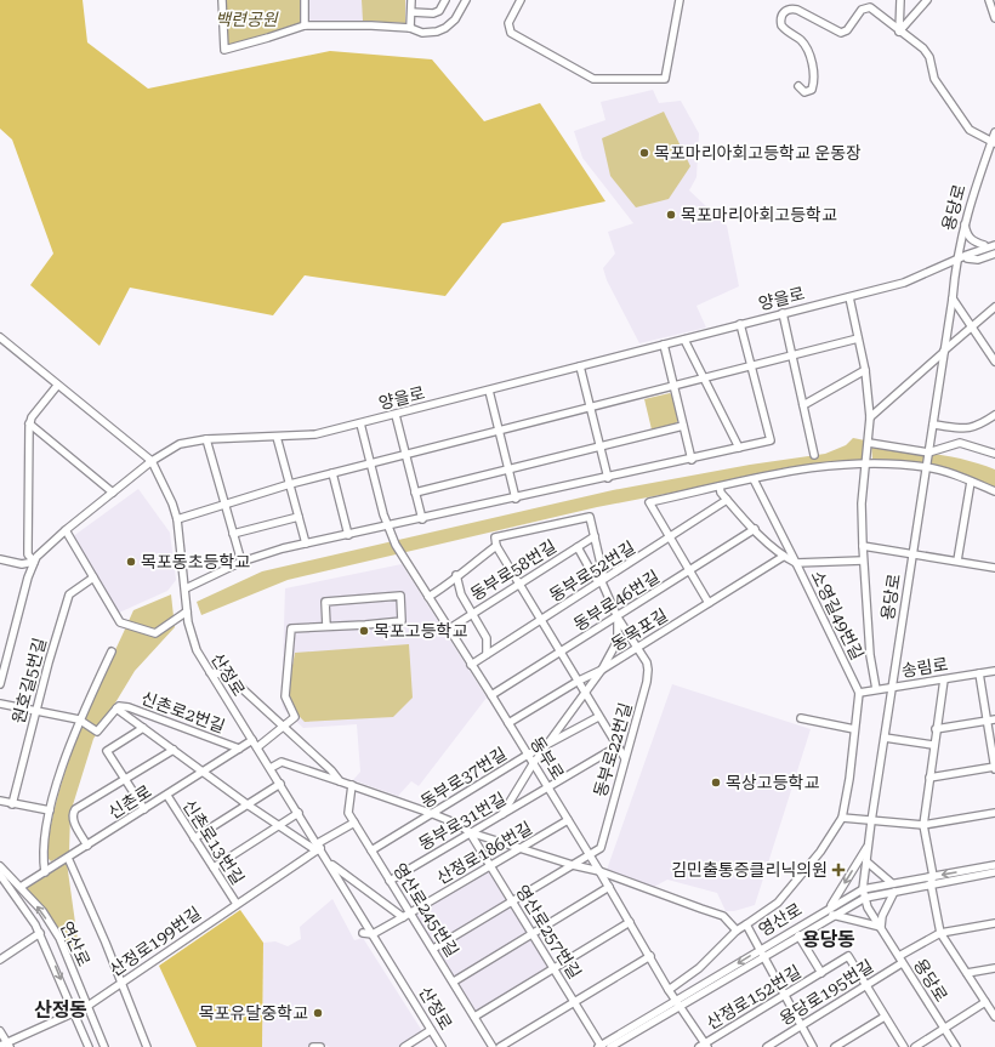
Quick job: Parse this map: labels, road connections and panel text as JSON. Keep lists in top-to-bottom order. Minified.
{"streets":{"street":["용당로","양을로","동부로58번길","동부로52번길","동부로46번길","소영길49번길","동목포길","송림로","산정로","원호길5번길","신촌로2번길","동부로22번길","동부로","동부로37번길","신촌로","동부로31번길","신촌로13번길","산정로186번길","영산로245번길","영산로","영산로257번길","산정로199번길","연산로","용당로195번길","산정로152번길"]},"crossings":[["용당로","양을로"],["용당로","송림로"],["용당로","영산로"],["용당로","용당로195번길"],["양을로","산정로"],["양을로","동부로"],["동부로58번길","동부로"],["동부로52번길","동부로22번길"],["동부로52번길","동부로"],["동부로46번길","동부로22번길"],["동부로46번길","동부로"],["소영길49번길","동목포길"],["소영길49번길","송림로"],["동목포길","동부로22번길"],["동목포길","동부로"],["산정로","신촌로"],["산정로","산정로186번길"],["산정로","산정로199번길"],["신촌로2번길","신촌로"],["동부로22번길","동부로"],["동부로","동부로37번길"],["동부로","동부로31번길"],["동부로","산정로186번길"],["동부로","영산로"],["동부로","산정로152번길"],["동부로37번길","영산로245번길"],["신촌로","신촌로13번길"],["신촌로","연산로"],["동부로31번길","영산로245번길"],["동부로31번길","영산로257번길"],["신촌로13번길","산정로199번길"],["산정로186번길","영산로245번길"],["산정로186번길","영산로257번길"],["영산로245번길","산정로199번길"],["영산로","영산로257번길"],["산정로199번길","연산로"],["용당로195번길","산정로152번길"]],"districts":["용당동","산정동"],"parks":["백련공원"],"places":{"other":["목포마리아회고등학교 운동장","목포마리아회고등학교","목포동초등학교","목포고등학교","목상고등학교","목포유달중학교"],"health":["김민출통증클리닉의원"]}}
